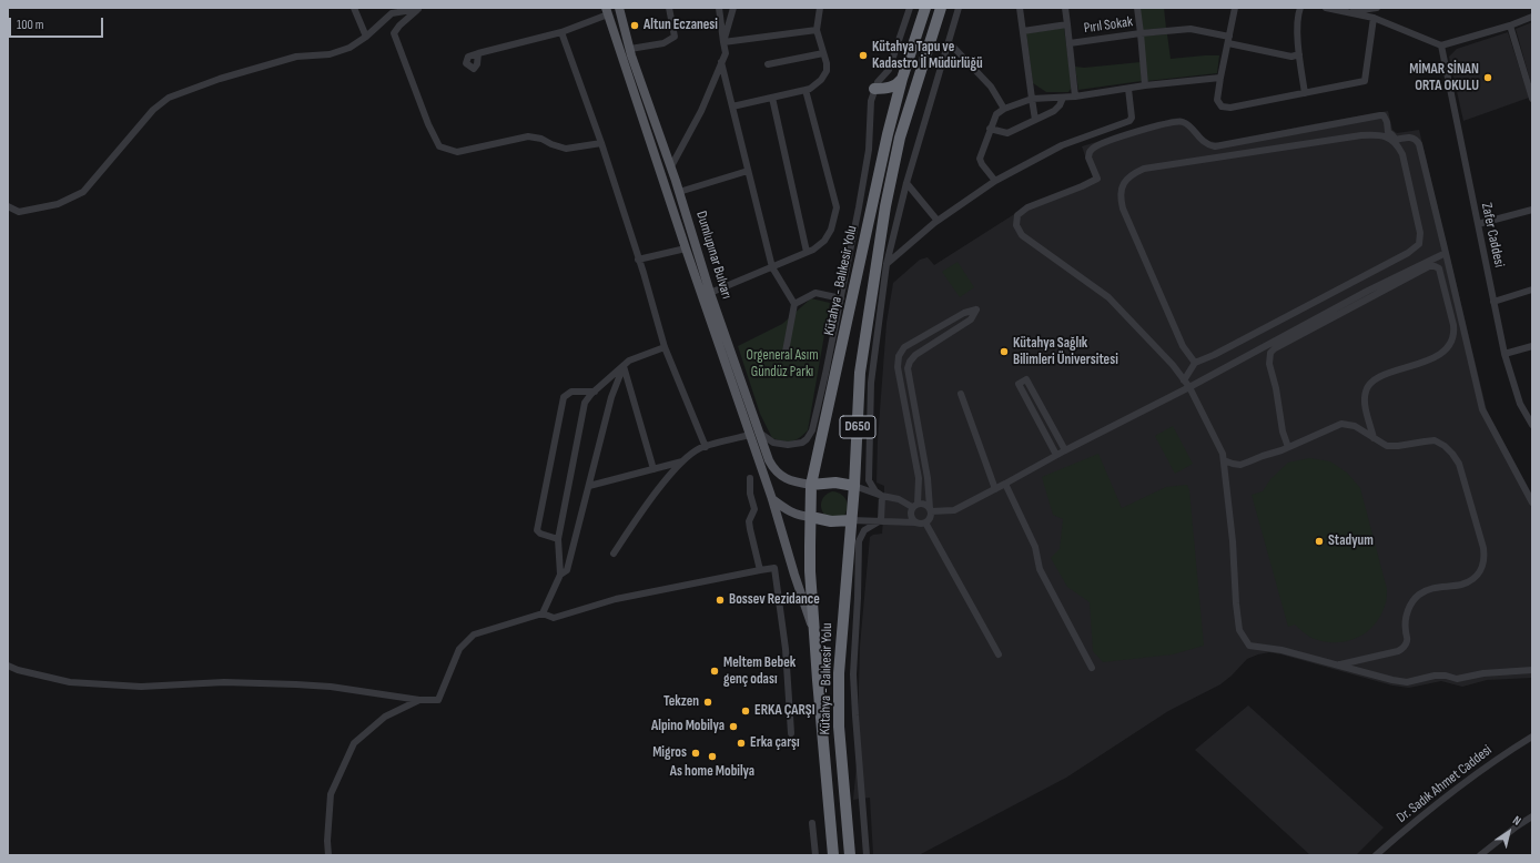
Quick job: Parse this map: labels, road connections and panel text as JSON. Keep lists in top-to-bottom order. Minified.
{"streets":{"highway":["Kütahya - Balıkesir Yolu","D650"],"main road":["Dumlupınar Bulvarı"],"street":["Pırıl Sokak","Zafer Caddesi","Dr. Sadık Ahmet Caddesi"]},"crossings":[["Dumlupınar Bulvarı","Kütahya - Balıkesir Yolu"]],"parks":["Orgeneral Asım Gündüz Parkı"],"places":["Altun Eczanesi","Kütahya Tapu ve Kadastro İl Müdürlüğü","MİMAR SİNAN ORTA OKULU","Kütahya Sağlık Bilimleri Üniversitesi","Stadyum","Bossev Rezidance","Meltem Bebek genç odası","Tekzen","ERKA ÇARŞI","Alpino Mobilya","Erka çarşı","Migros","As home Mobilya"],"scale_bar":"100 m","north":"top right"}
